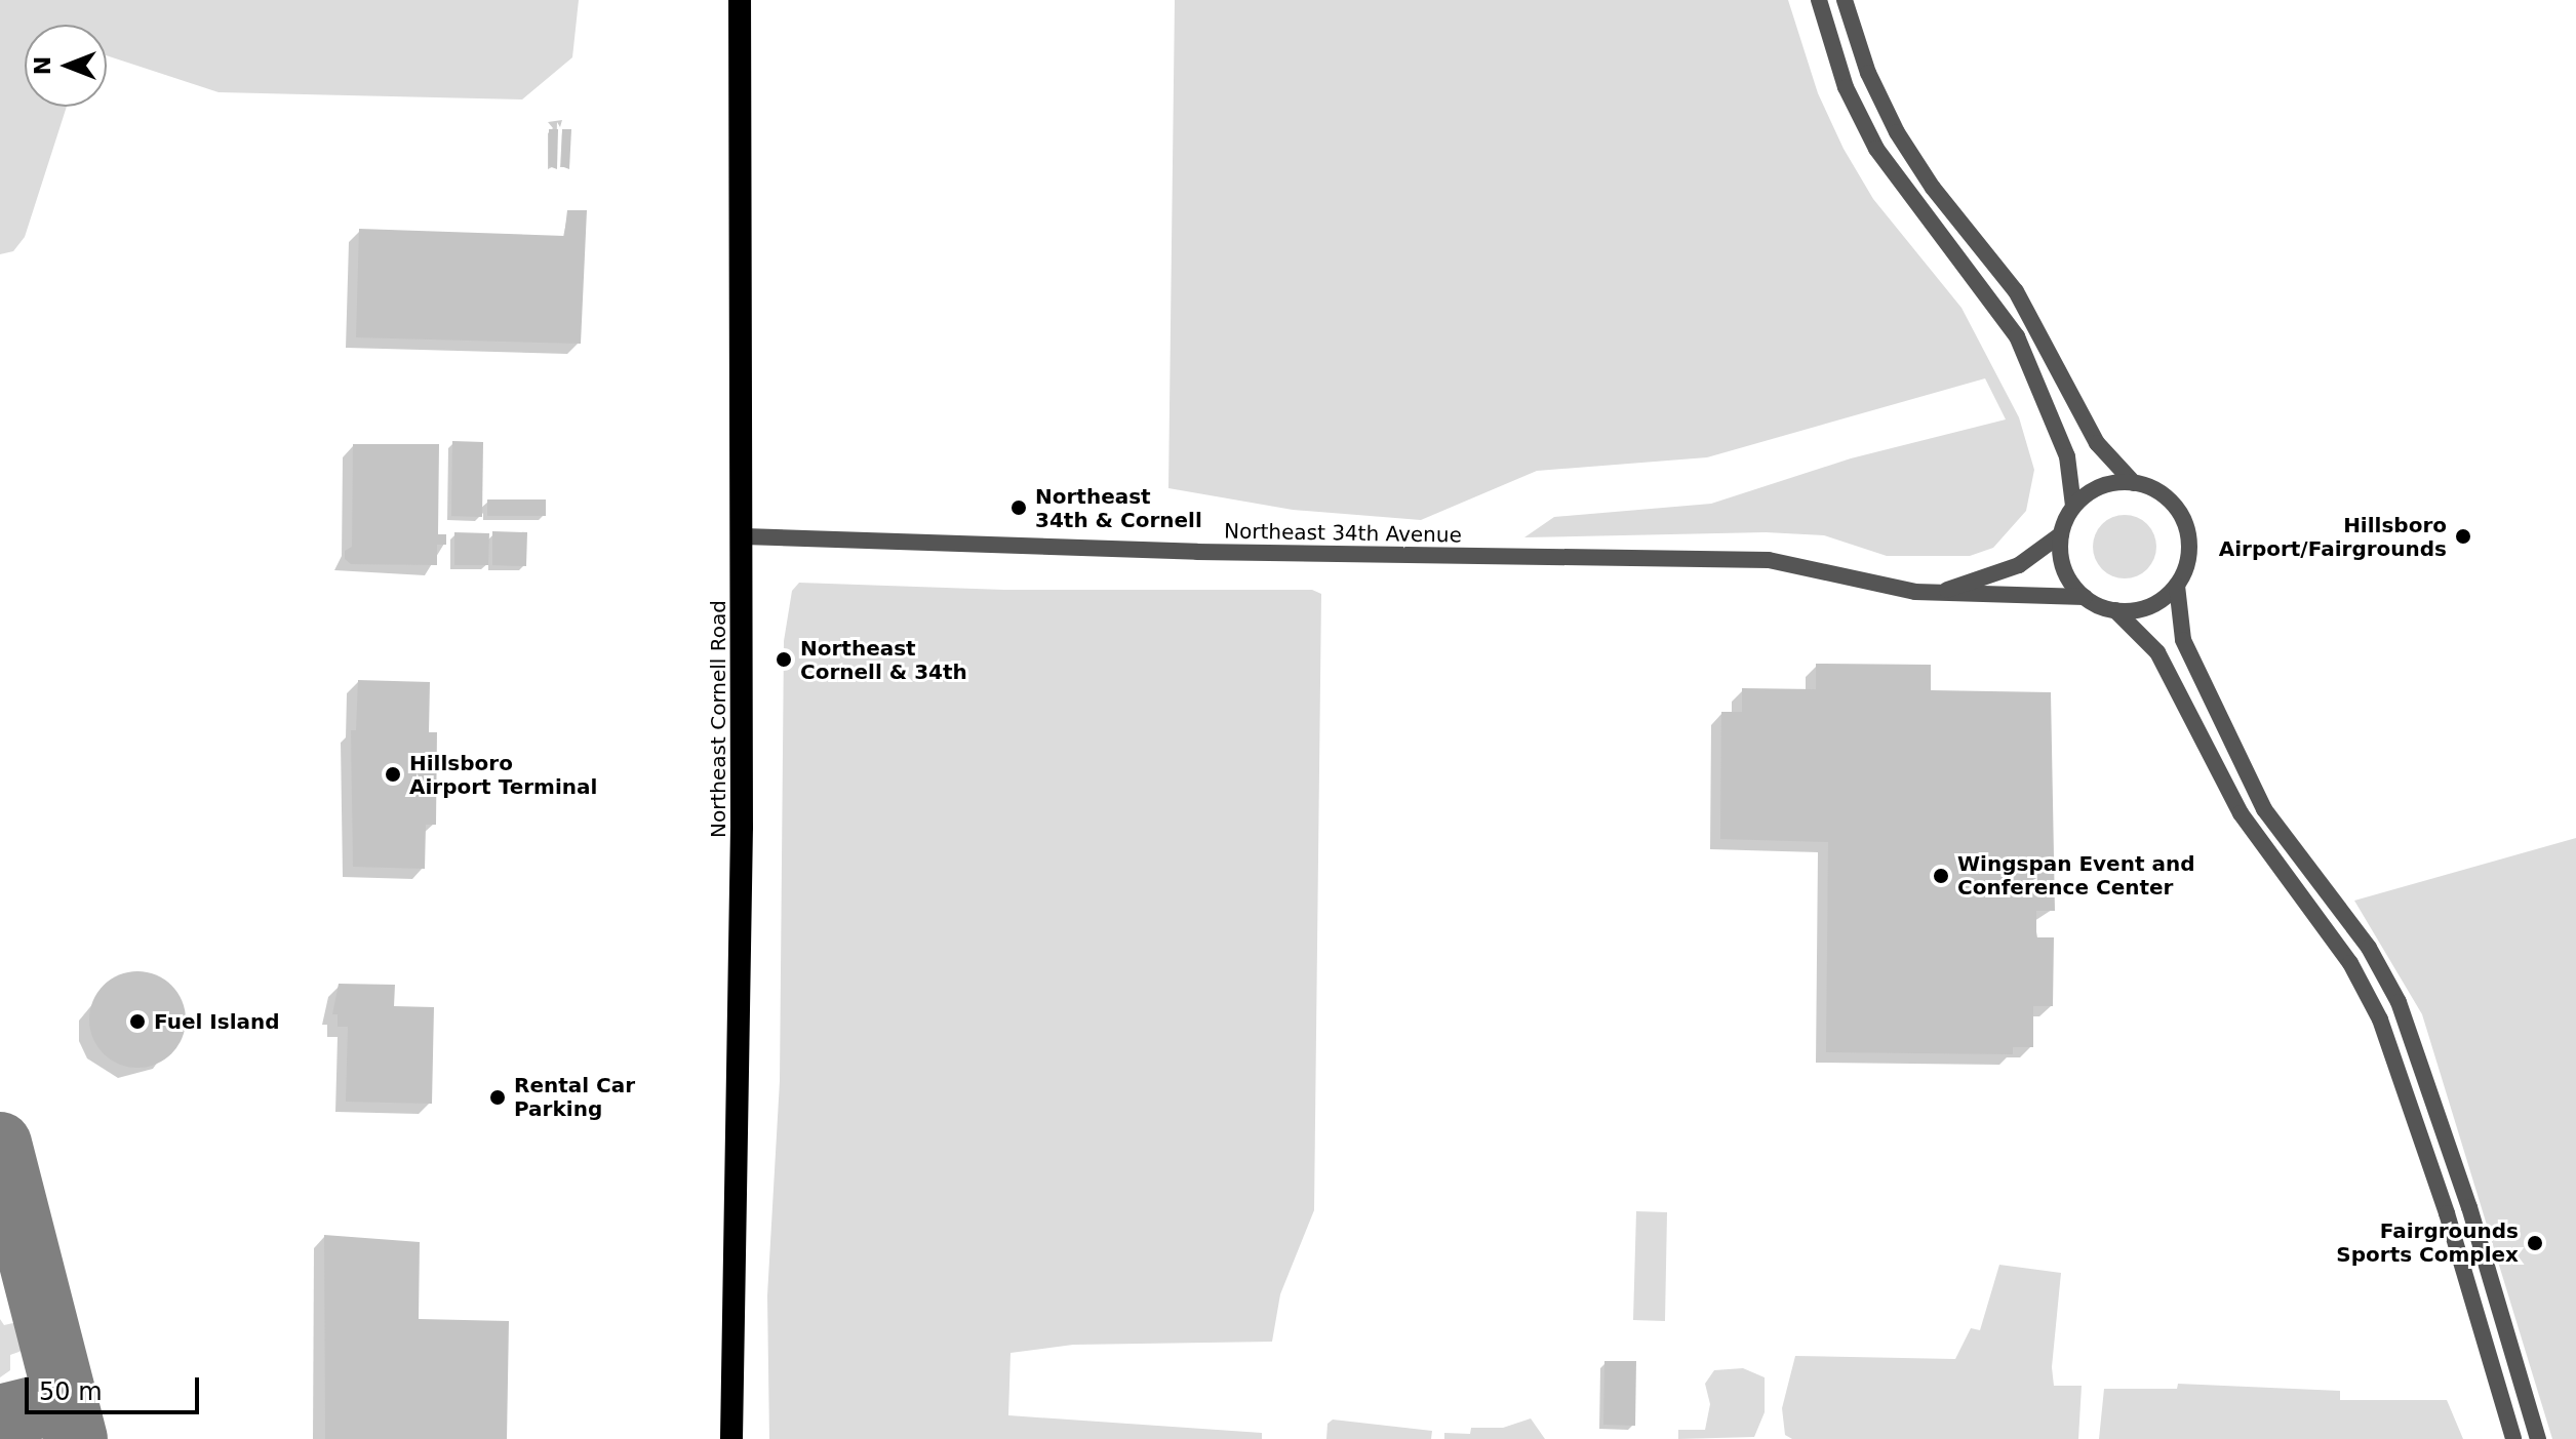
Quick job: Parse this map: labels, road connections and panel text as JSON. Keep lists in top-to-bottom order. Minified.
{"streets":{"highway":["Northeast Cornell Road"],"street":["Northeast 34th Avenue"]},"crossings":[["Northeast 34th Avenue","Northeast Cornell Road"]],"places":["Northeast 34th & Cornell","Hillsboro Airport/Fairgrounds","Northeast Cornell & 34th","Hillsboro Airport Terminal","Wingspan Event and Conference Center","Fuel Island","Rental Car Parking","Fairgrounds Sports Complex"],"scale_bar":"50 m","north":"left"}
